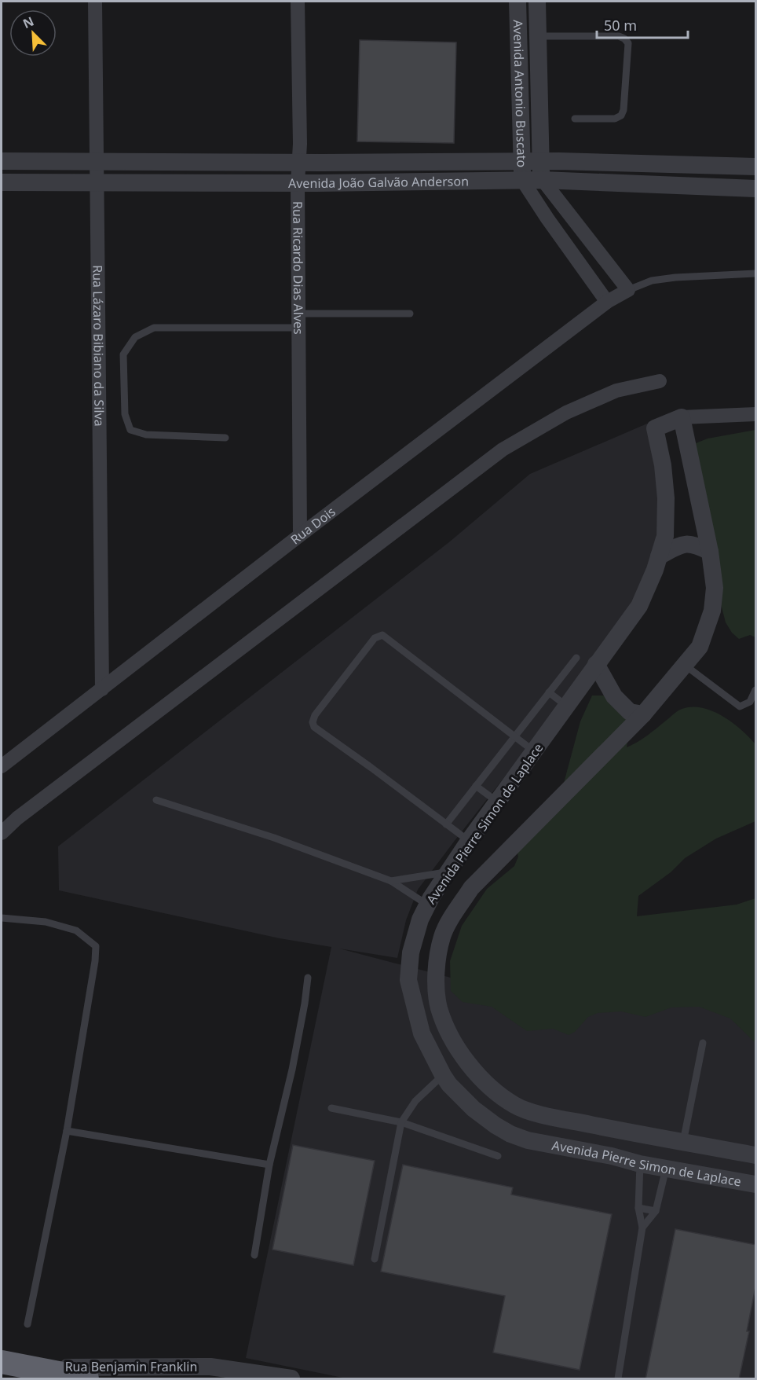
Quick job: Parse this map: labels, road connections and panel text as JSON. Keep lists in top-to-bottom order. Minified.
{"streets":{"street":["Avenida Antonio Buscato","Avenida João Galvão Anderson","Rua Ricardo Dias Alves","Rua Lázaro Bibiano da Silva","Rua Dois","Avenida Pierre Simon de Laplace","Rua Benjamin Franklin"]},"crossings":[["Avenida Antonio Buscato","Avenida João Galvão Anderson"],["Avenida Antonio Buscato","Rua Dois"],["Avenida João Galvão Anderson","Rua Ricardo Dias Alves"],["Avenida João Galvão Anderson","Rua Lázaro Bibiano da Silva"],["Rua Ricardo Dias Alves","Rua Dois"],["Rua Lázaro Bibiano da Silva","Rua Dois"]],"scale_bar":"50 m","north":"top left"}
